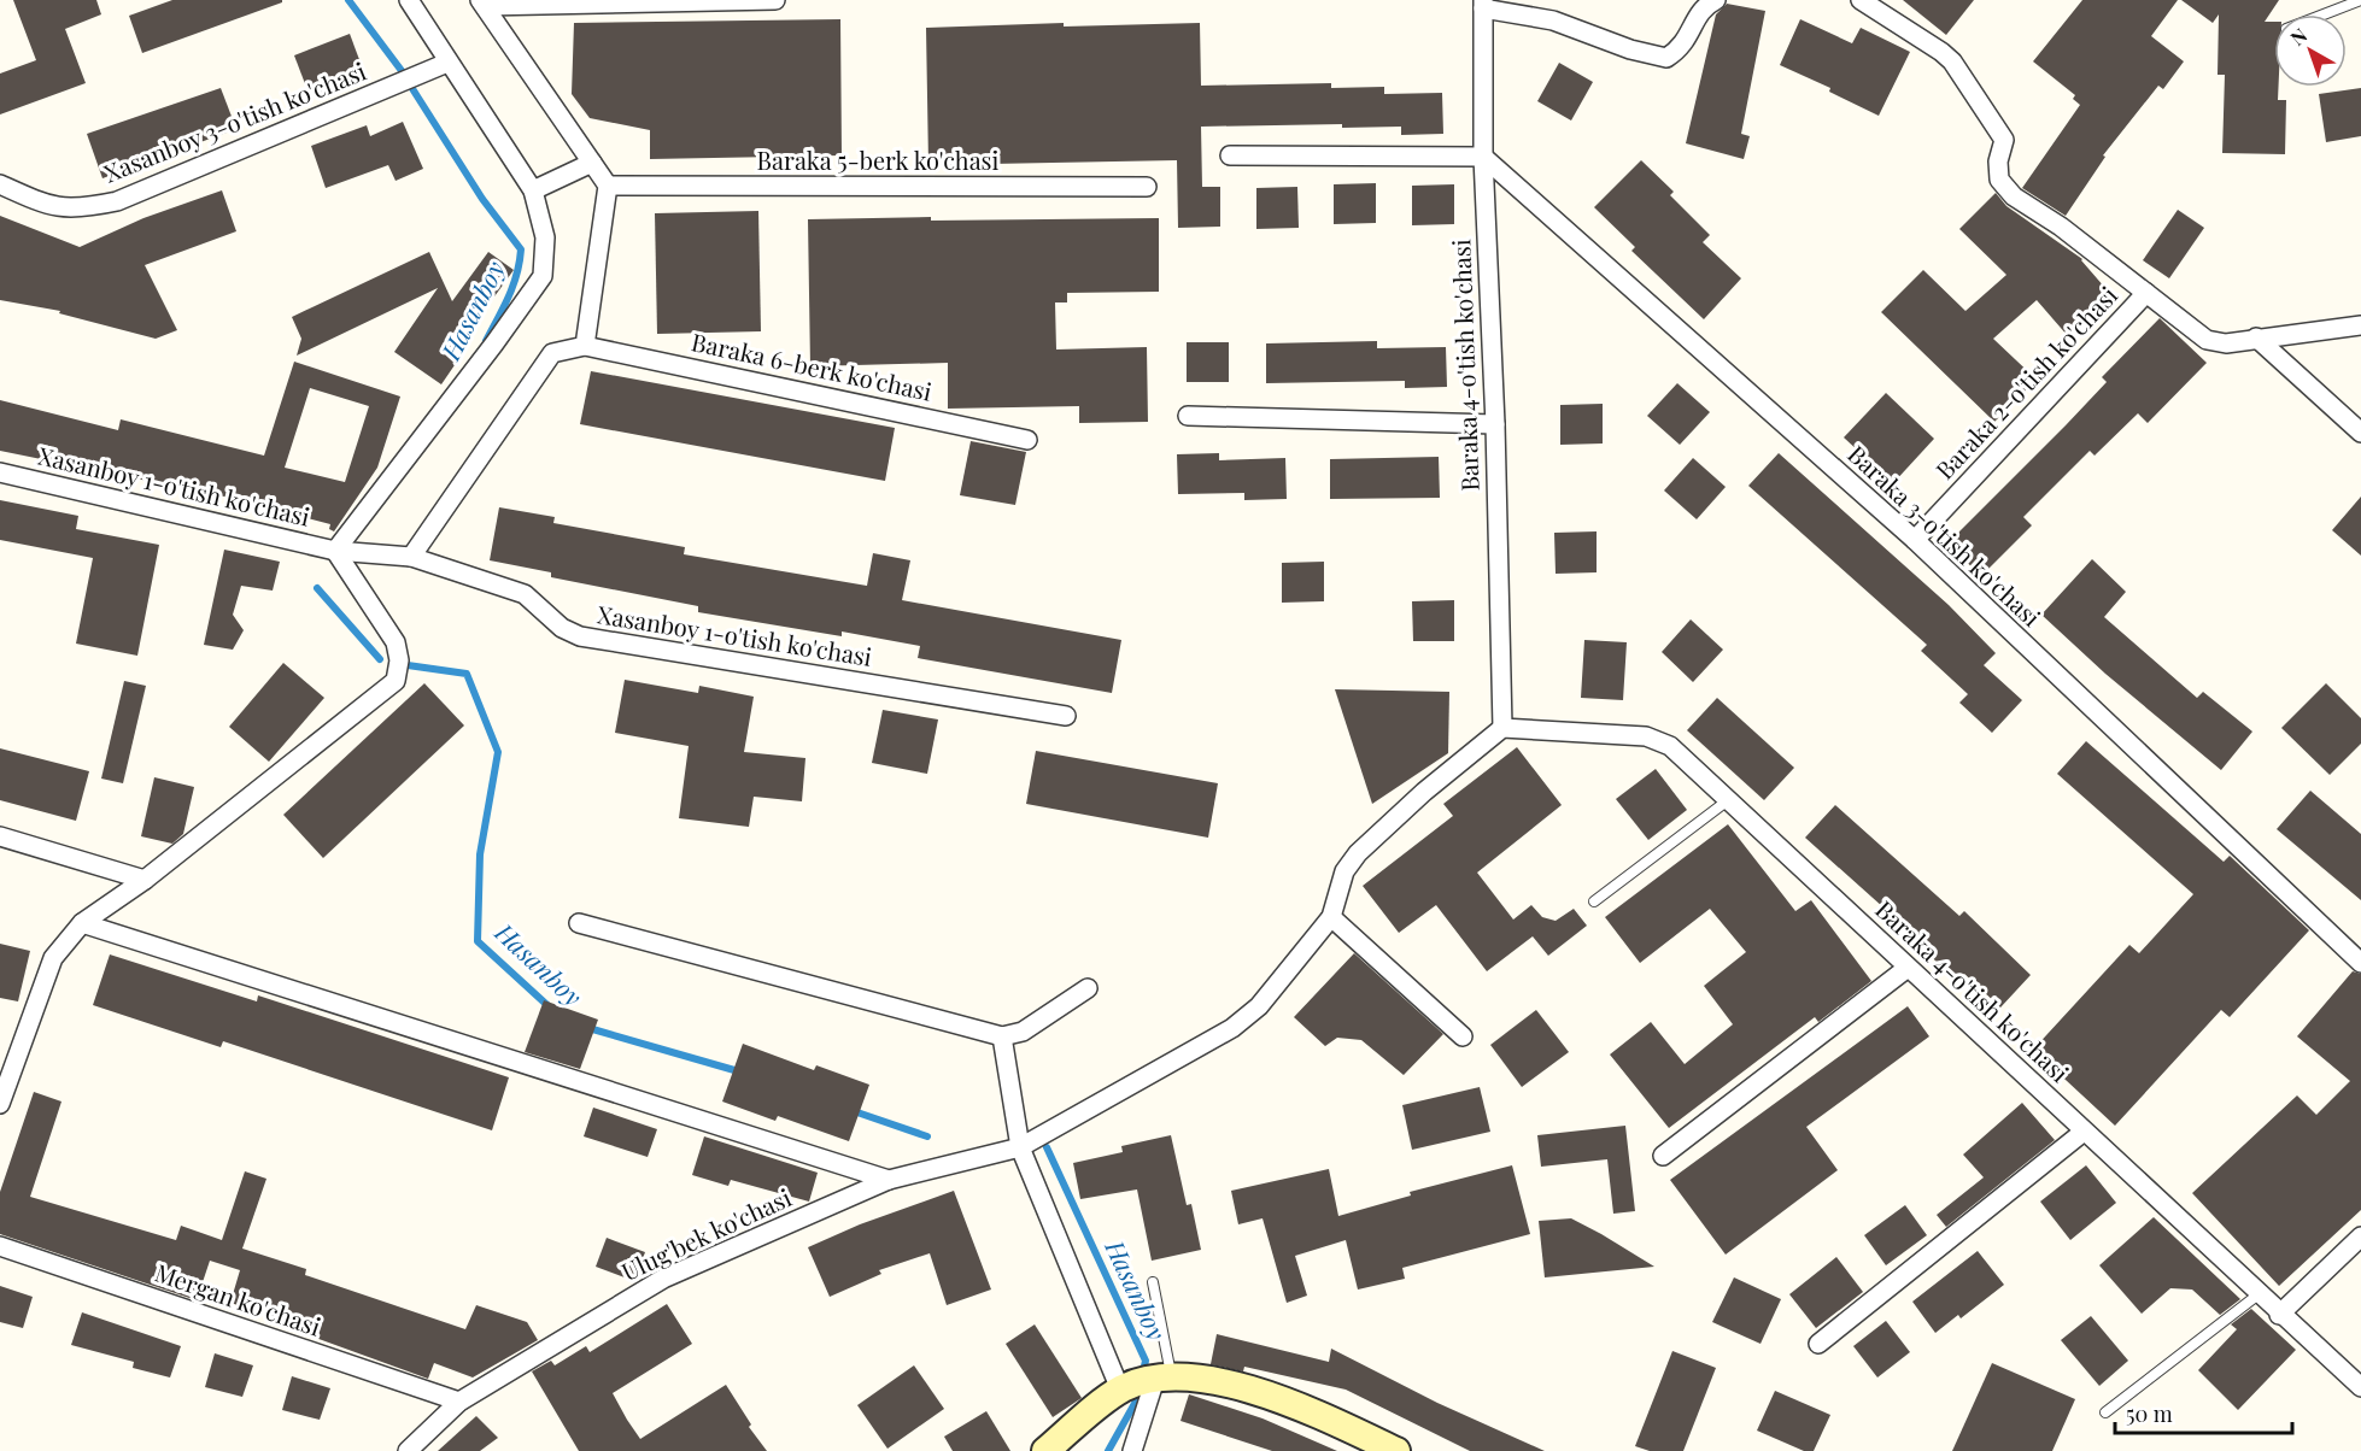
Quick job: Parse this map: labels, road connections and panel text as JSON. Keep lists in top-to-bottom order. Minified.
{"streets":{"street":["Xasanboy 3-o'tish ko'chasi","Baraka 5-berk ko'chasi","Baraka 4-o'tish ko'chasi","Baraka 6-berk ko'chasi","Baraka 2-o'tish ko'chasi","Xasanboy 1-o'tish ko'chasi","Baraka 3-o'tish ko'chasi","Ulug'bek ko'chasi","Mergan ko'chasi"]},"crossings":[["Baraka 4-o'tish ko'chasi","Baraka 3-o'tish ko'chasi"],["Baraka 2-o'tish ko'chasi","Baraka 3-o'tish ko'chasi"],["Ulug'bek ko'chasi","Mergan ko'chasi"]],"water":["Hasanboy"],"scale_bar":"50 m","north":"top left"}
